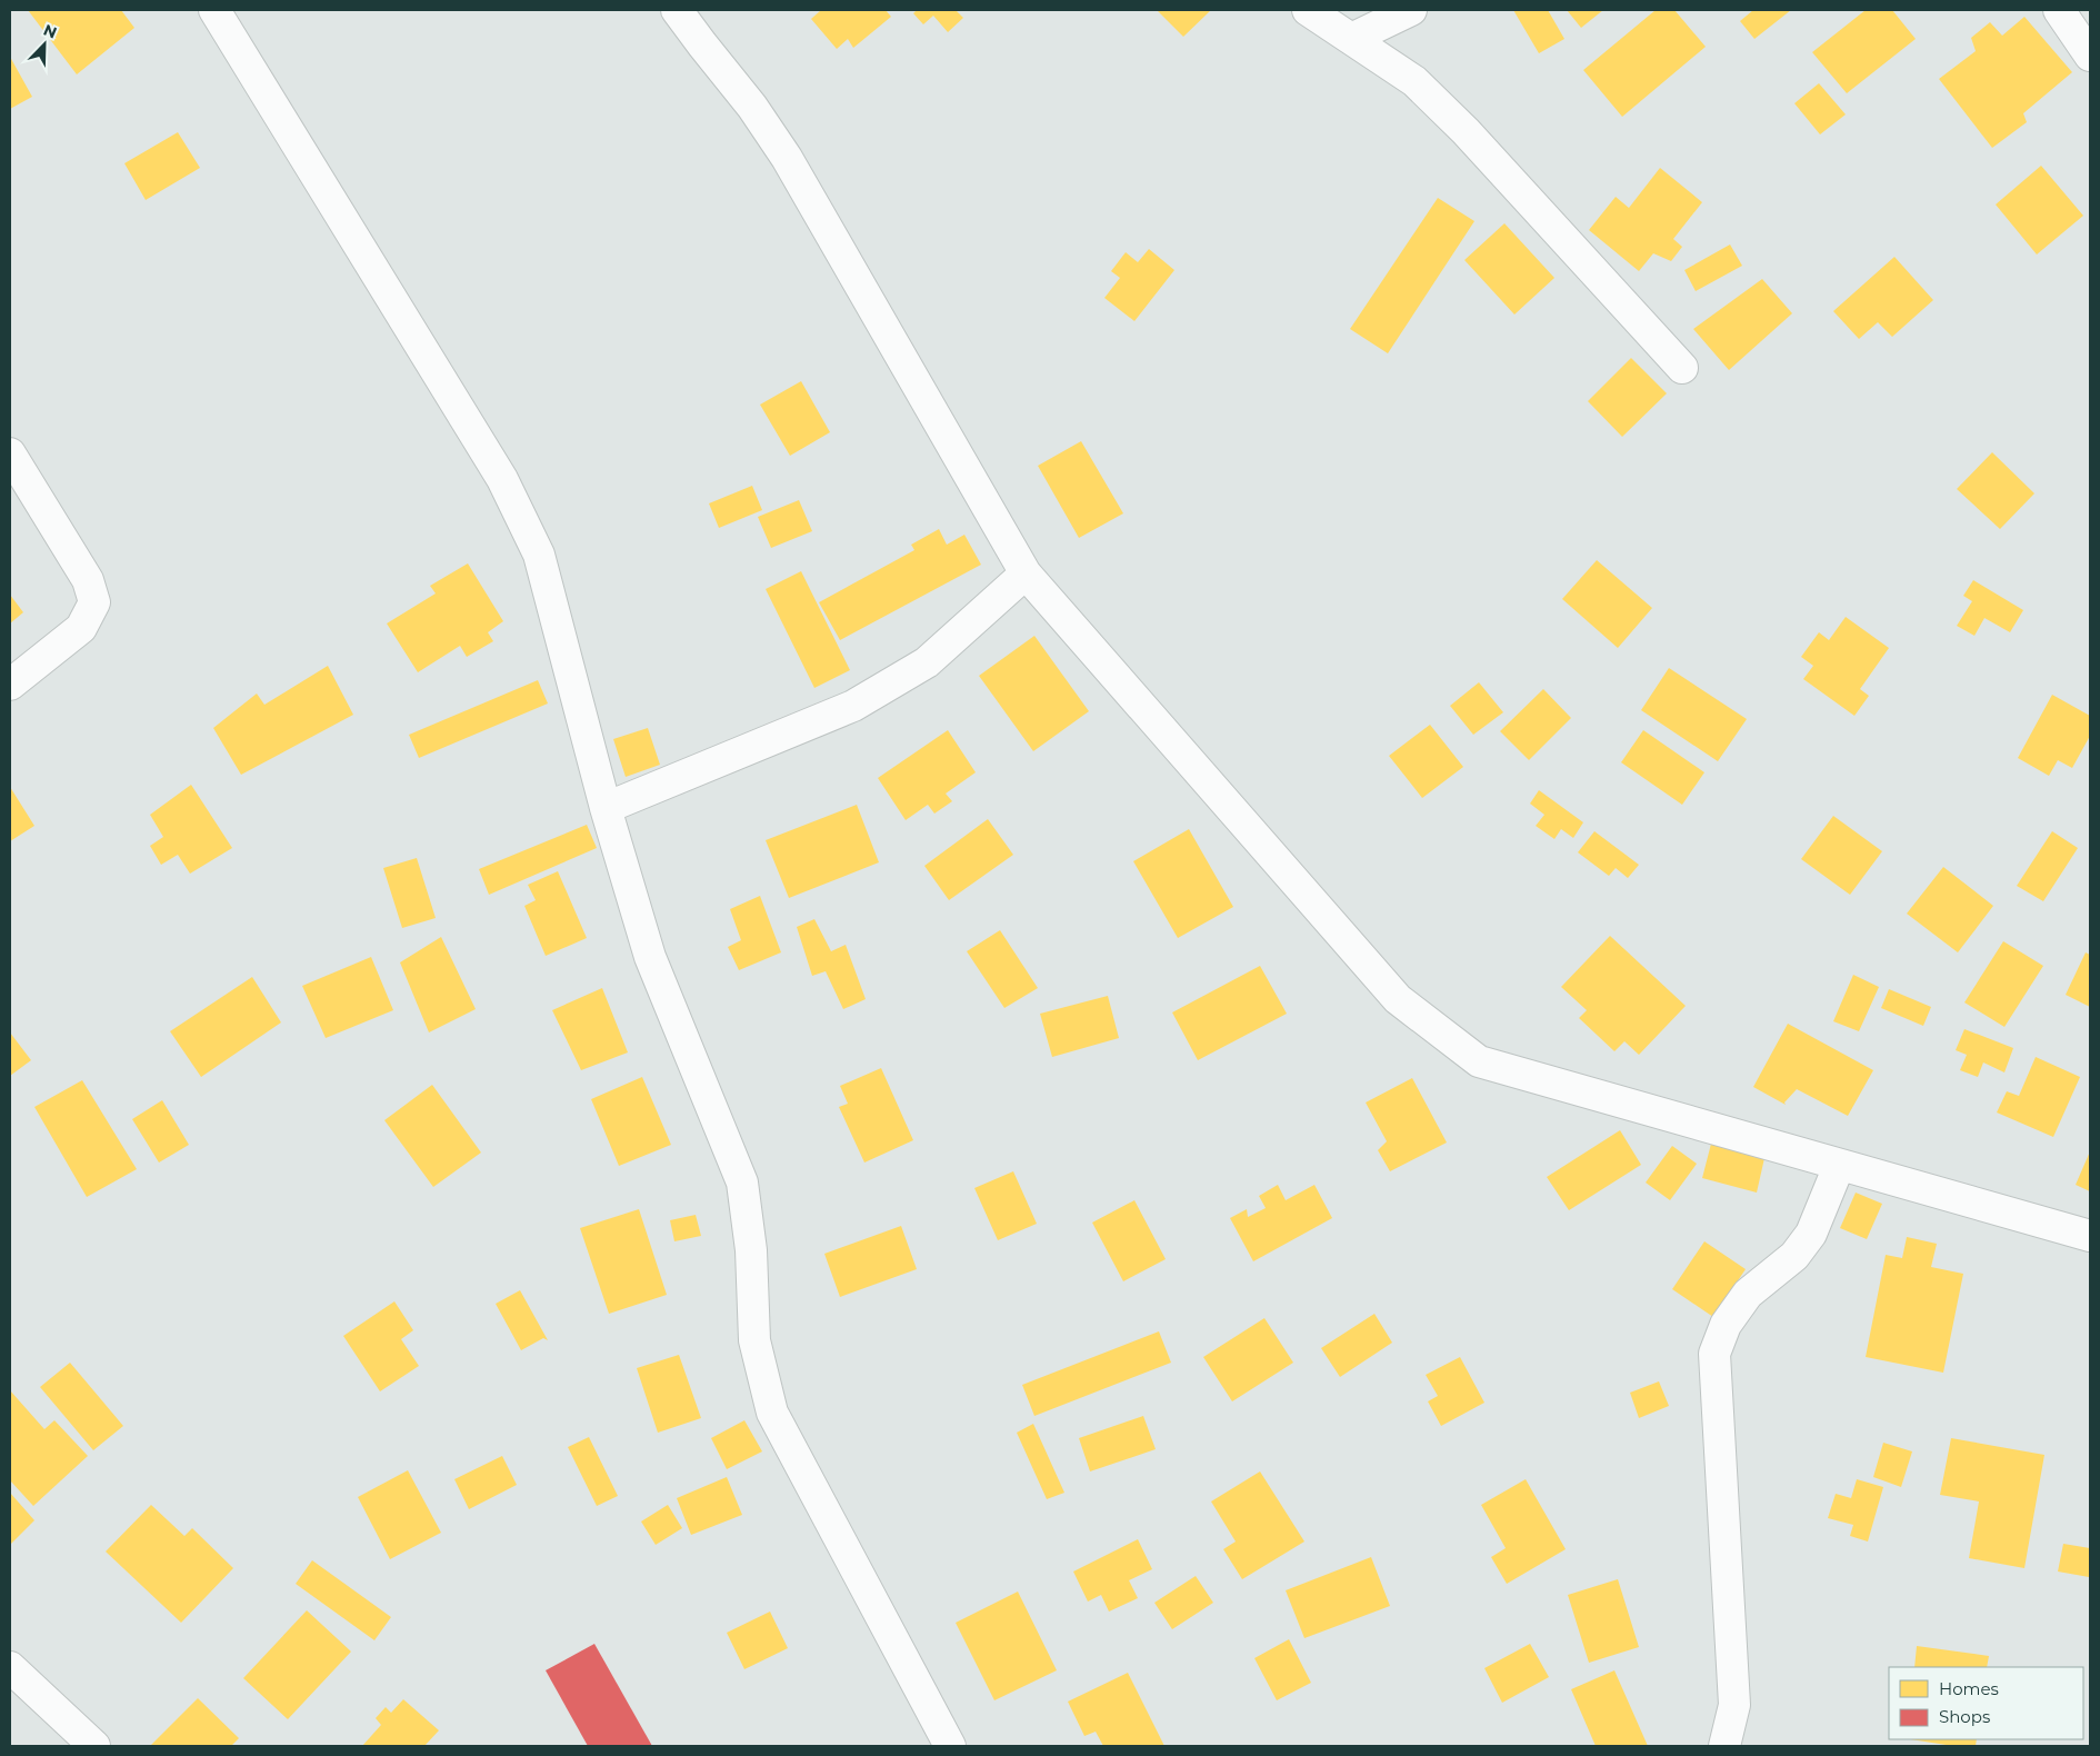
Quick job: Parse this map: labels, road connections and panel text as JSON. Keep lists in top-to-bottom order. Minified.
{"legend":["Homes","Shops"],"north":"top right"}
